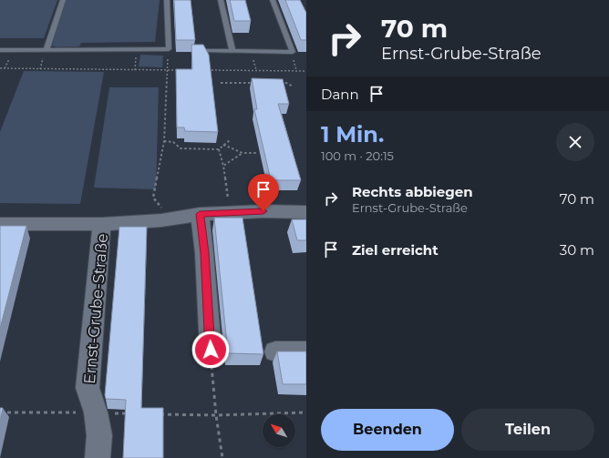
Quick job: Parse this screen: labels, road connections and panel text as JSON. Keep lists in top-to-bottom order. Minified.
{"streets":{"street":["Ernst-Grube-Straße"]},"north":"top left","page":{"turn":["70 m","Ernst-Grube-Straße"],"then":"Dann","heading":["1 Min.","100 m · 20:15"],"list":[{"name":"Rechts abbiegen","note":"Ernst-Grube-Straße","value":"70 m"},{"name":"Ziel erreicht","value":"30 m"}],"buttons":["Beenden","Teilen"]}}
